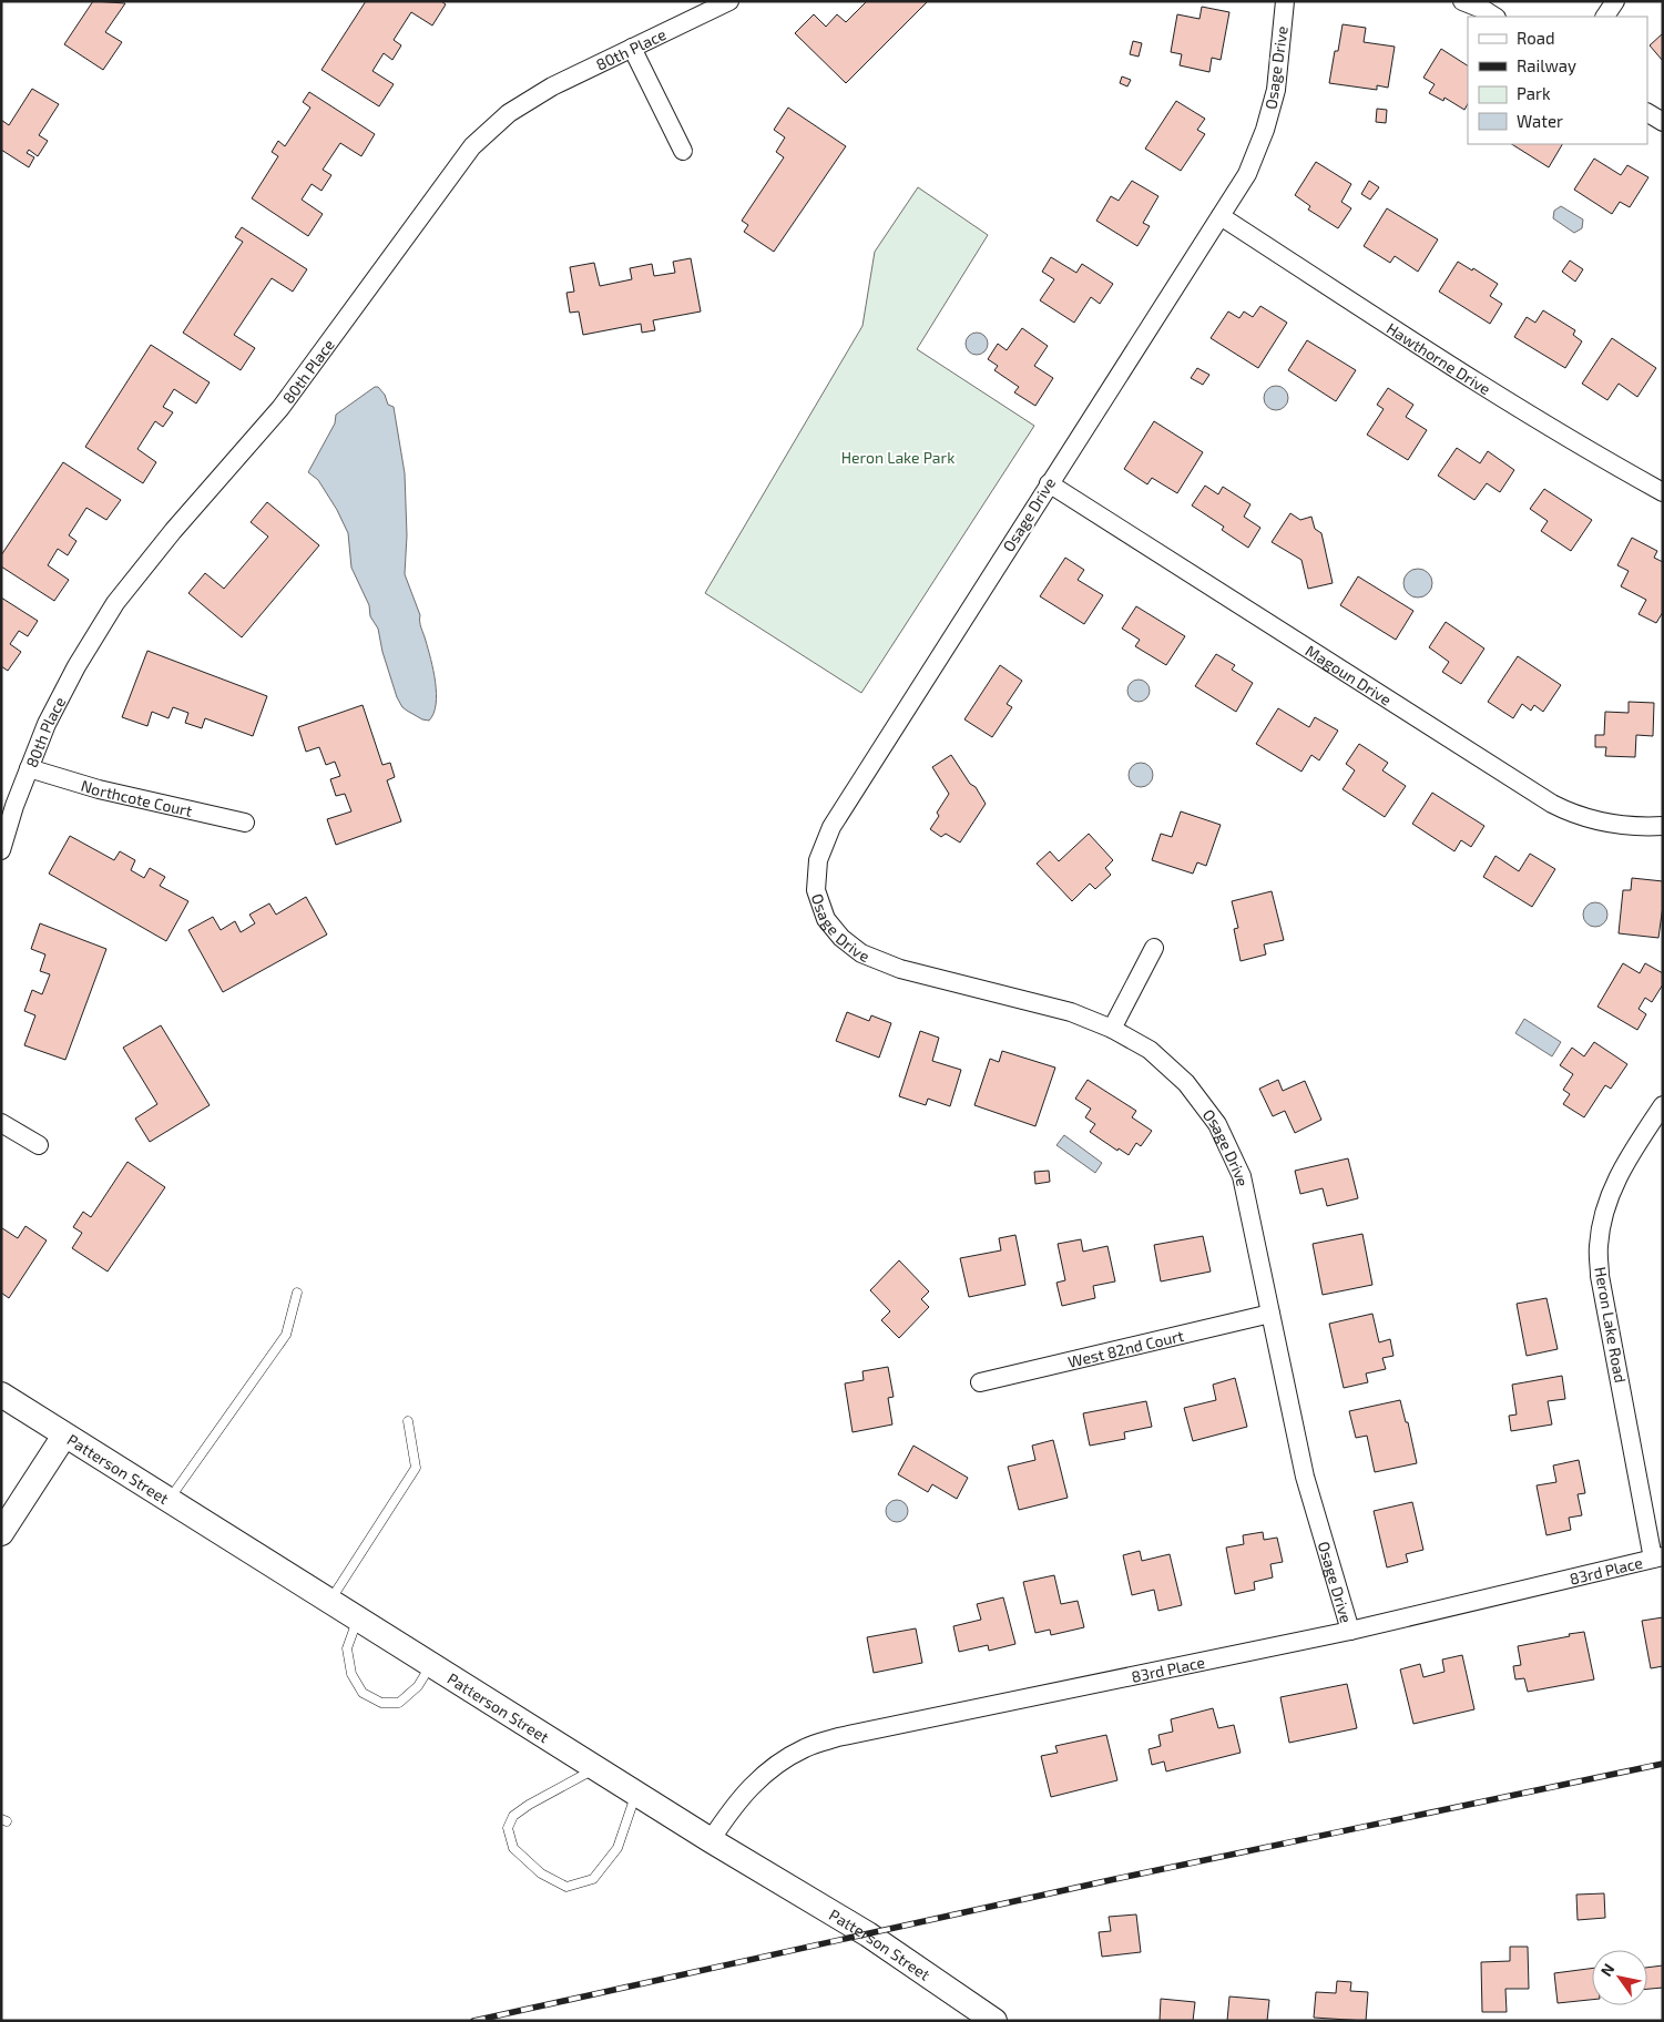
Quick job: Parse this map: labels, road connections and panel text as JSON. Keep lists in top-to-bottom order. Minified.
{"streets":{"street":["80th Place","Osage Drive","Hawthorne Drive","Magoun Drive","Northcote Court","Heron Lake Road","West 82nd Court","Patterson Street","83rd Place"]},"crossings":[["80th Place","Northcote Court"],["Osage Drive","Hawthorne Drive"],["Osage Drive","Magoun Drive"],["Osage Drive","West 82nd Court"],["Osage Drive","83rd Place"],["Heron Lake Road","83rd Place"],["Patterson Street","83rd Place"]],"parks":["Heron Lake Park"],"legend":["Road","Railway","Park","Water"],"north":"top left"}
